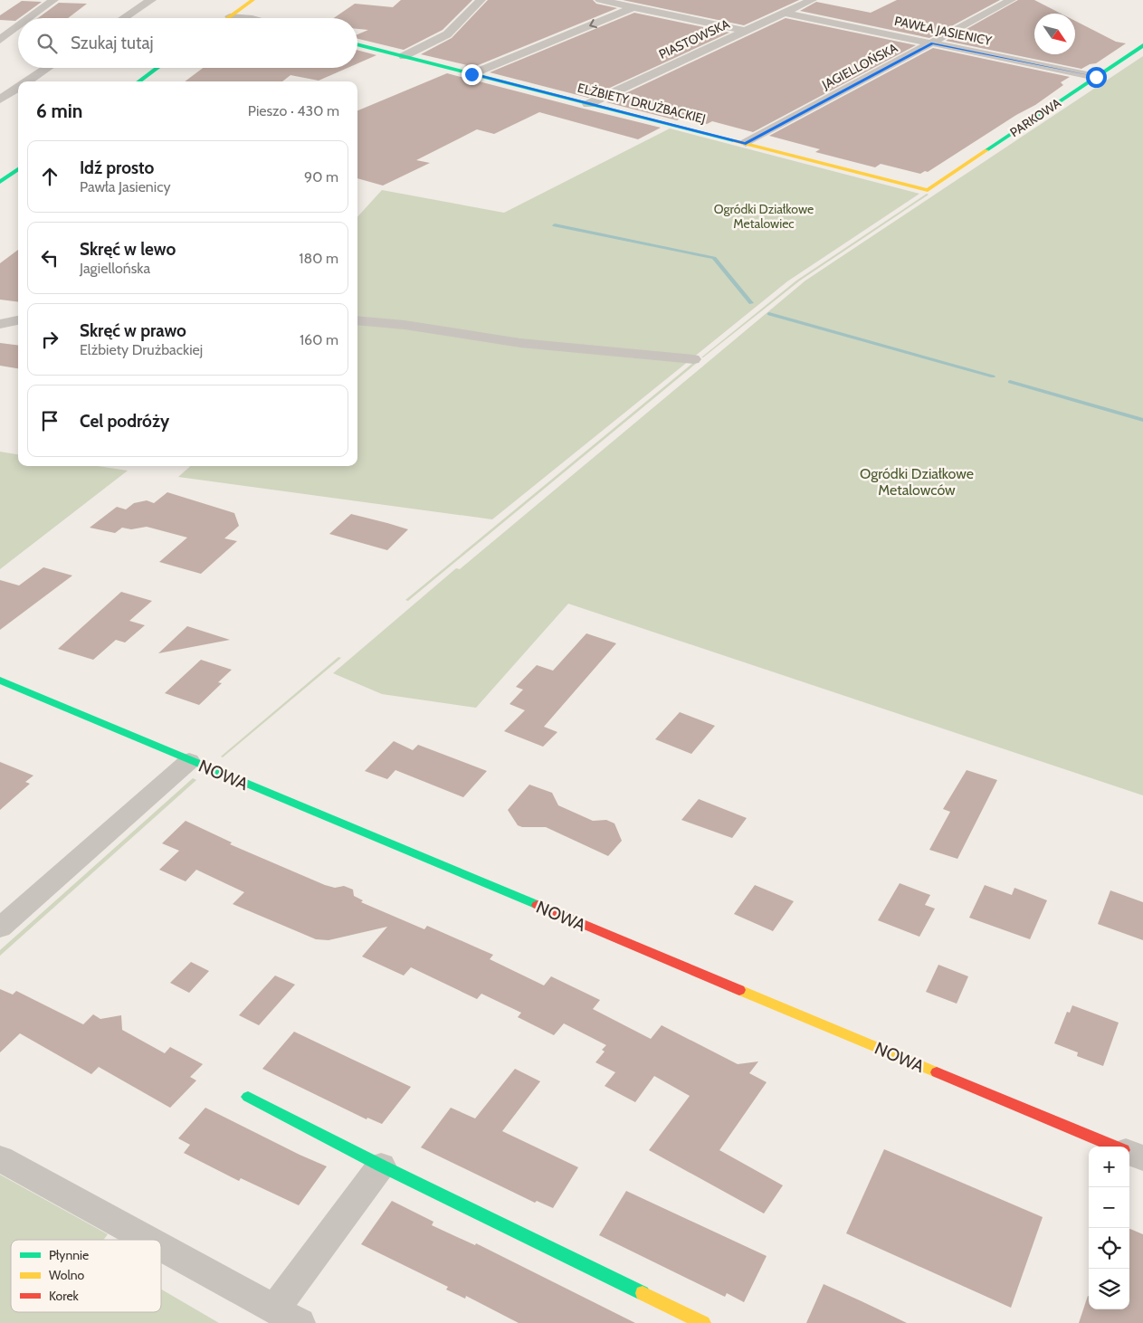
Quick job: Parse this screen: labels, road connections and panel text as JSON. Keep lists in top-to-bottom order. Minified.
{"streets":{"street":["PAWŁA JASIENICY","PIASTOWSKA","JAGIELLOŃSKA","ELŻBIETY DRUŻBACKIEJ","PARKOWA","NOWA"]},"crossings":[["PAWŁA JASIENICY","PIASTOWSKA"],["PAWŁA JASIENICY","JAGIELLOŃSKA"],["PAWŁA JASIENICY","PARKOWA"],["PIASTOWSKA","ELŻBIETY DRUŻBACKIEJ"],["JAGIELLOŃSKA","ELŻBIETY DRUŻBACKIEJ"],["ELŻBIETY DRUŻBACKIEJ","PARKOWA"]],"parks":["Ogródki Działkowe Metalowiec","Ogródki Działkowe Metalowców"],"legend":["Płynnie","Wolno","Korek"],"north":"bottom right","page":{"search":"Szukaj tutaj","heading":["6 min","Pieszo · 430 m"],"list":[["Idź prosto","Pawła Jasienicy","90 m"],["Skręć w lewo","Jagiellońska","180 m"],["Skręć w prawo","Elżbiety Drużbackiej","160 m"],"Cel podróży"],"map_buttons":["+","−"]}}
